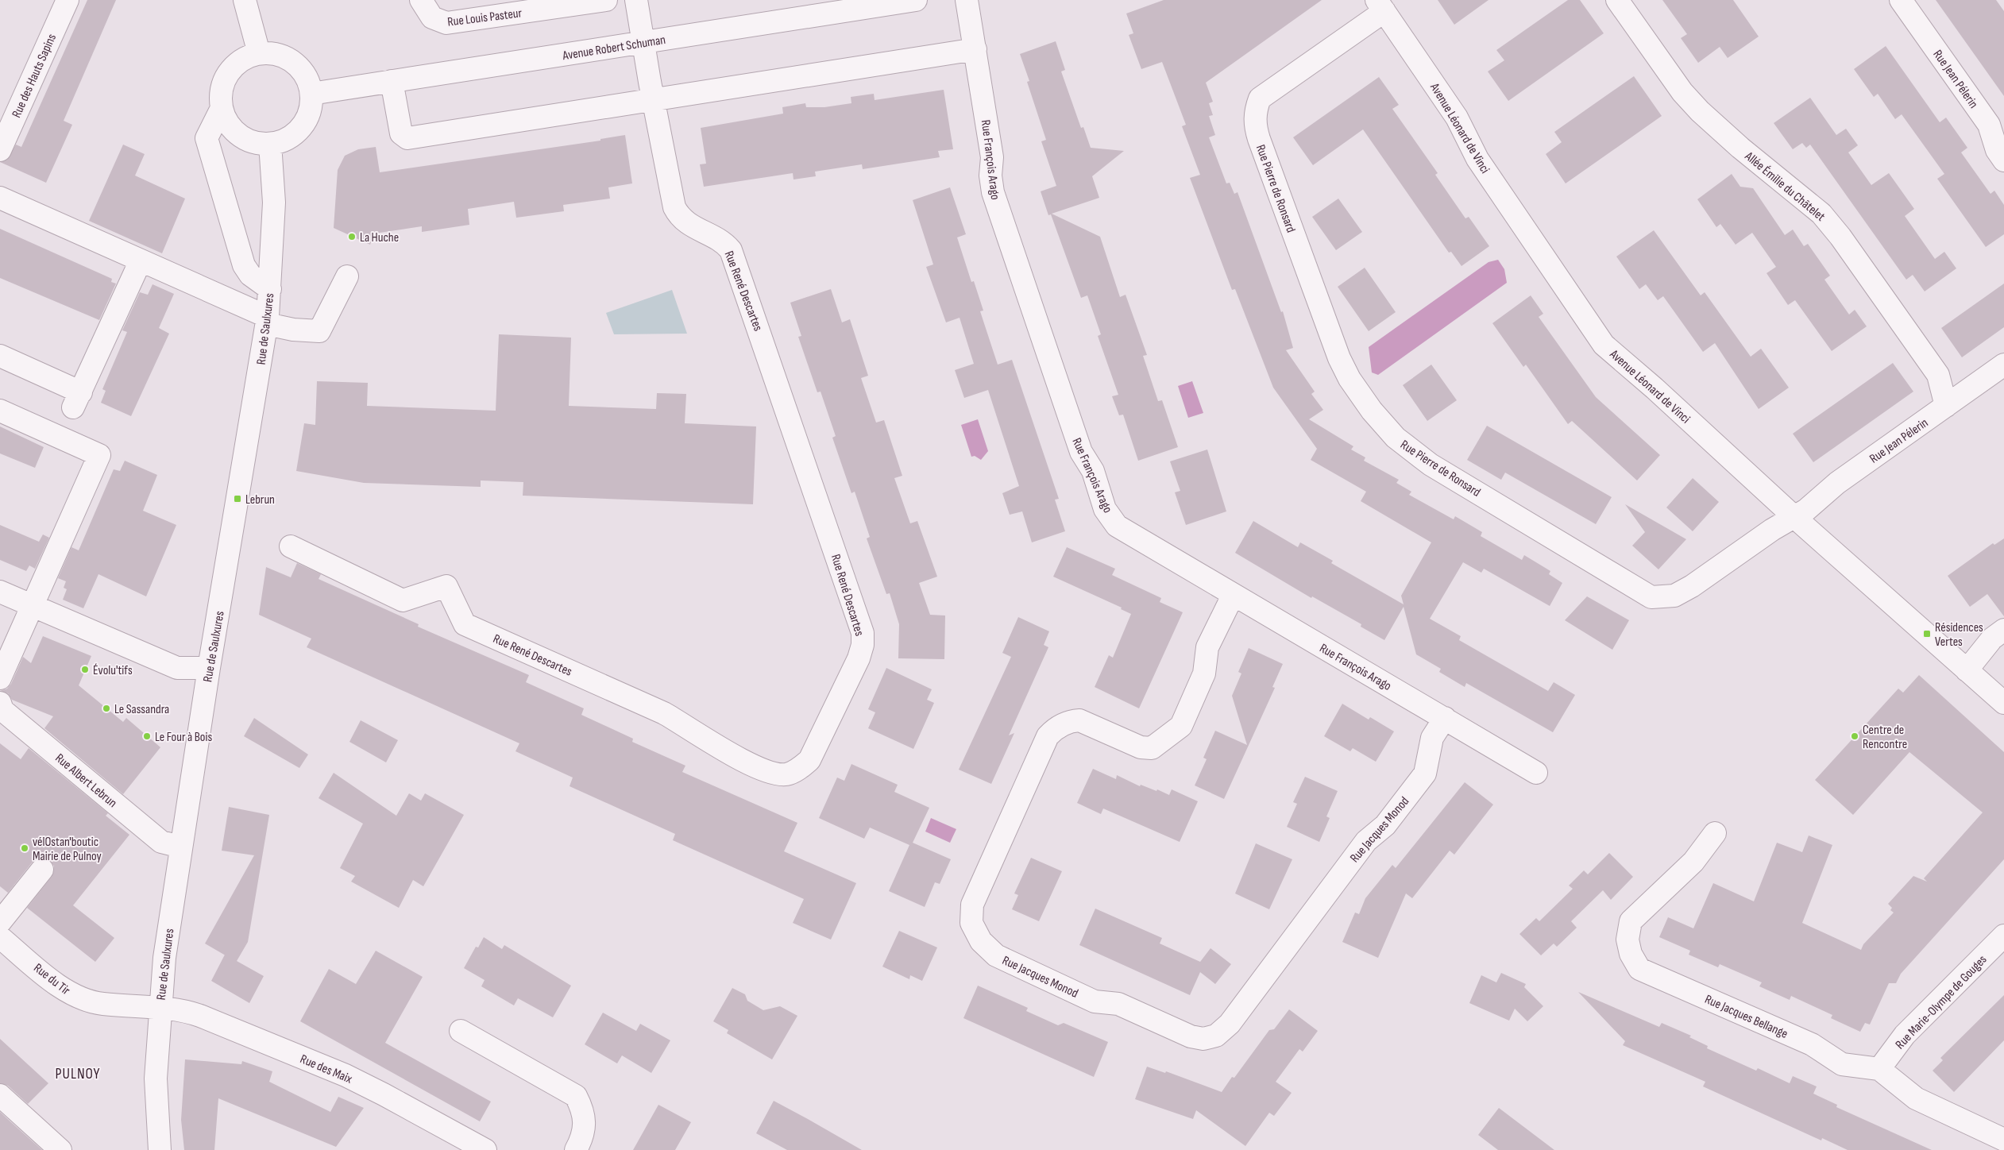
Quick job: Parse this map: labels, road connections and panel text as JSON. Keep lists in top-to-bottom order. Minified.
{"streets":{"street":["Rue Louis Pasteur","Avenue Robert Schuman","Rue des Hauts Sapins","Rue Jean Pélerin","Avenue Léonard de Vinci","Rue François Arago","Allée Émilie du Châtelet","Rue Pierre de Ronsard","Rue René Descartes","Rue de Saulxures","Rue Albert Lebrun","Rue Jacques Monod","Rue du Tir","Rue Marie-Olympe de Gouges","Rue Jacques Bellange","Rue des Maix"]},"crossings":[["Avenue Robert Schuman","Rue René Descartes"],["Avenue Robert Schuman","Rue de Saulxures"],["Rue Jean Pélerin","Avenue Léonard de Vinci"],["Rue Jean Pélerin","Allée Émilie du Châtelet"],["Rue Jean Pélerin","Rue Pierre de Ronsard"],["Avenue Léonard de Vinci","Rue Pierre de Ronsard"],["Rue François Arago","Rue Jacques Monod"],["Rue de Saulxures","Rue Albert Lebrun"],["Rue de Saulxures","Rue du Tir"],["Rue de Saulxures","Rue des Maix"],["Rue du Tir","Rue des Maix"],["Rue Marie-Olympe de Gouges","Rue Jacques Bellange"]],"districts":["PULNOY"],"places":{"other":["La Huche","Évolu'tifs","Le Sassandra","Le Four à Bois","Centre de Rencontre","vélOstan'boutic Mairie de Pulnoy"],"transit":["Lebrun","Résidences Vertes"]}}
